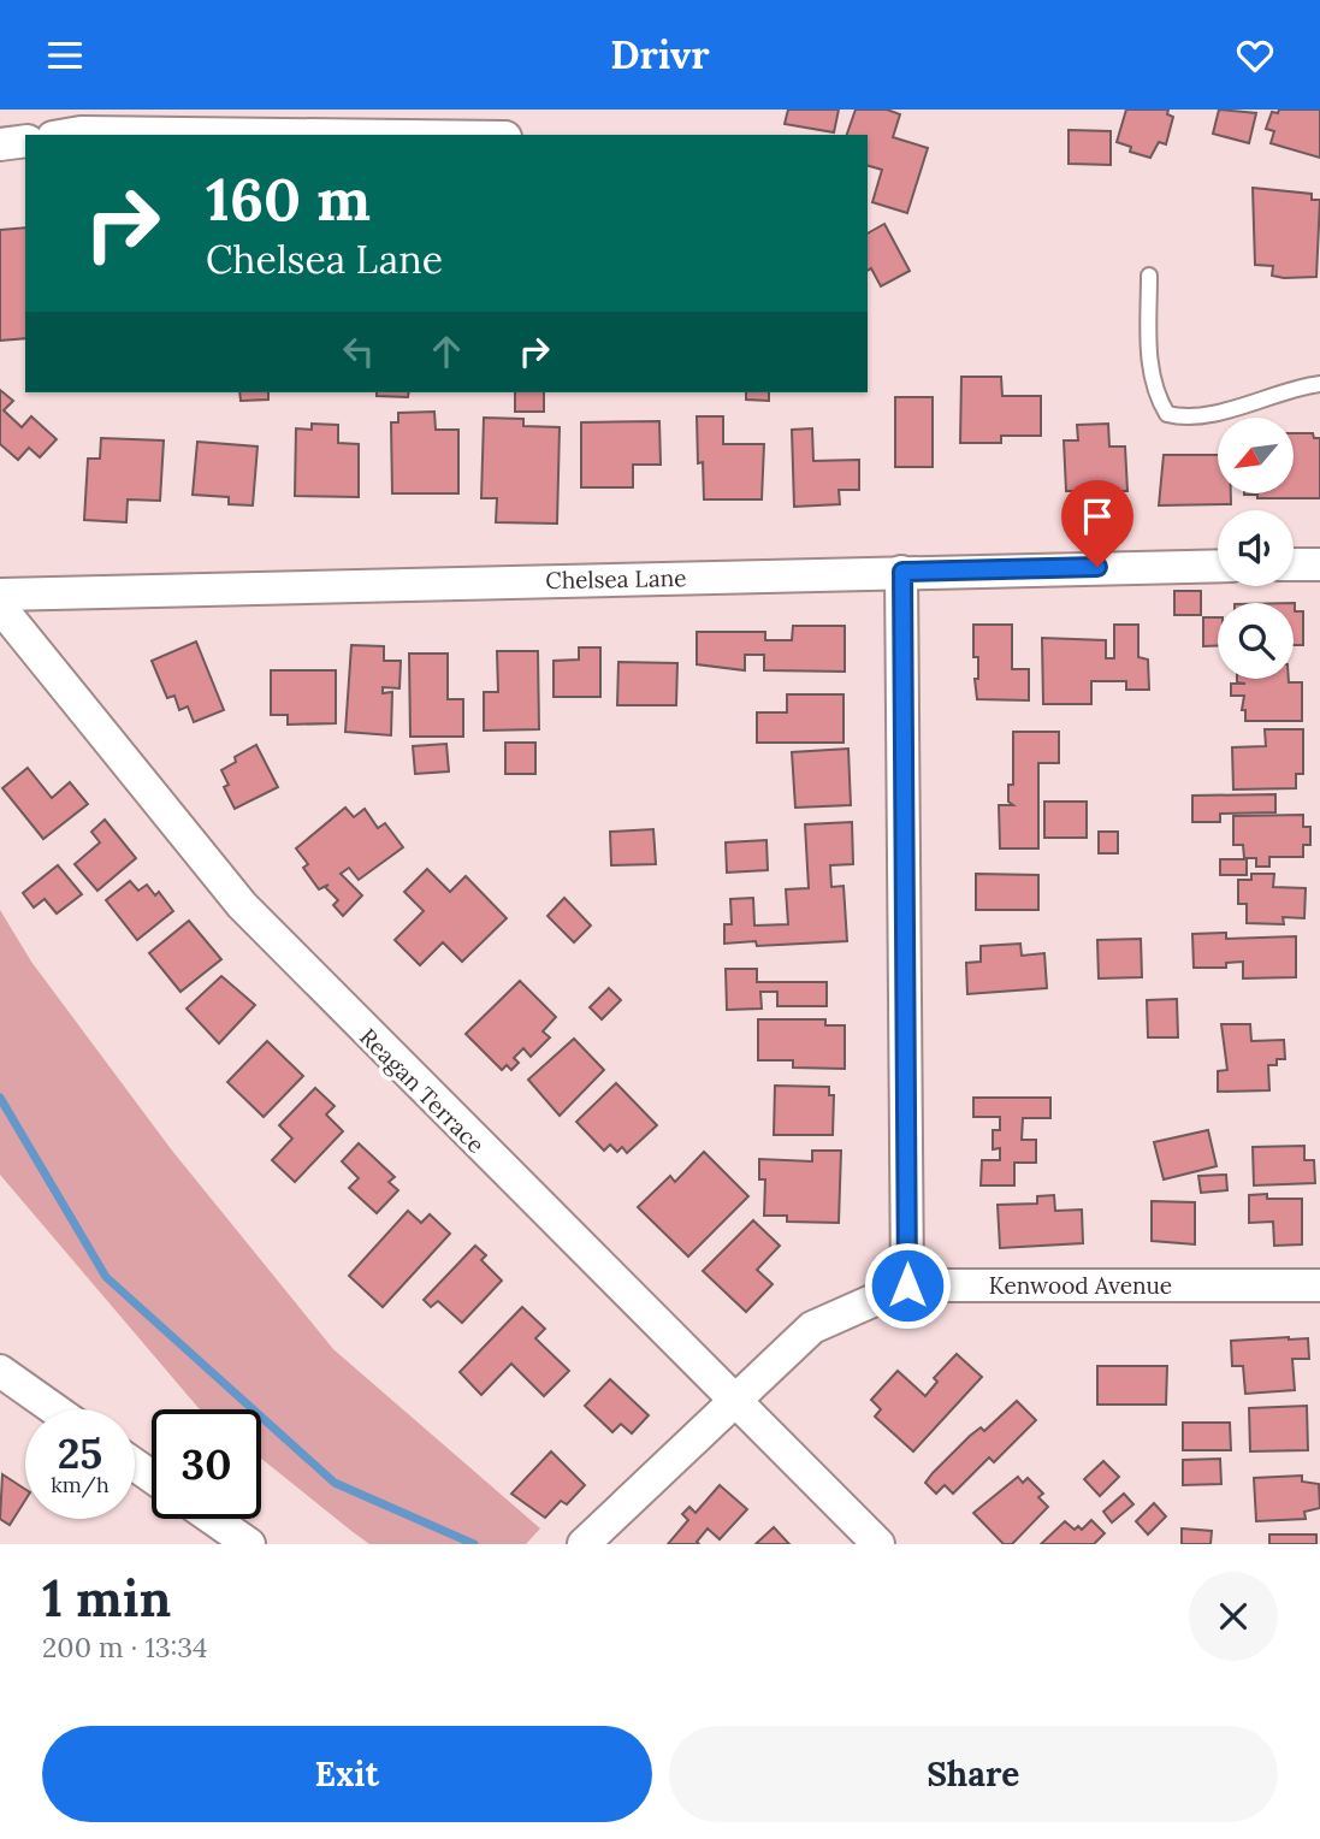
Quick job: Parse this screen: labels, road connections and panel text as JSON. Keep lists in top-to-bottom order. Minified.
{"streets":{"street":["Chelsea Lane","Reagan Terrace","Kenwood Avenue"]},"crossings":[["Reagan Terrace","Kenwood Avenue"]],"north":"bottom left","page":{"header":"Drivr","turn":["160 m","Chelsea Lane"],"speed":"25 km/h","limit":"30","heading":["1 min","200 m · 13:34"],"buttons":["Exit","Share"]}}
